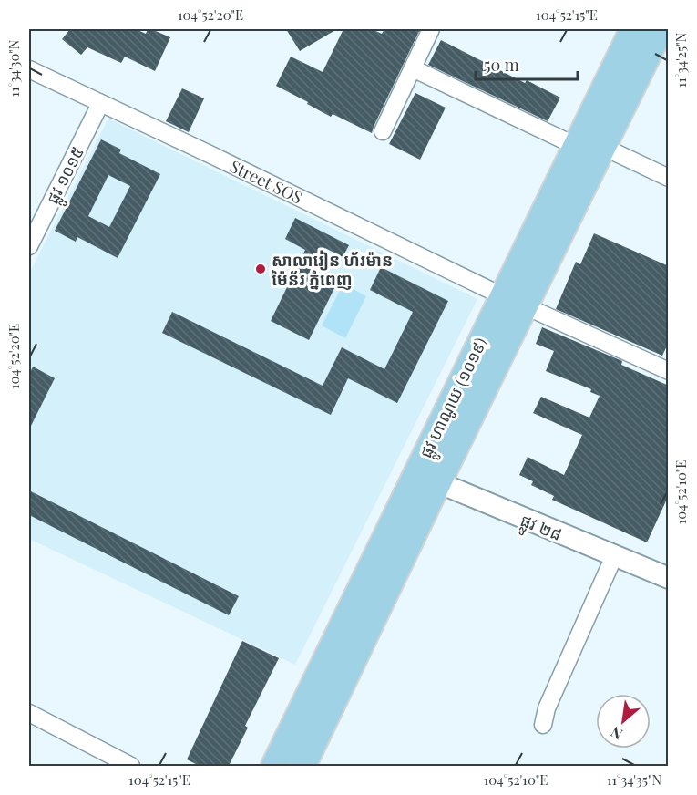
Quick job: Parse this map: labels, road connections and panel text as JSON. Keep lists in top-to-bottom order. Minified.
{"streets":{"main road":["ផ្លូវ ហាណូយ (១០១៩)"],"street":["ផ្លូវ ១០១៥","Street SOS","ផ្លូវ ២៨"]},"crossings":[["ផ្លូវ ១០១៥","Street SOS"],["Street SOS","ផ្លូវ ហាណូយ (១០១៩)"],["ផ្លូវ ហាណូយ (១០១៩)","ផ្លូវ ២៨"]],"places":["សាលារៀន ហ័រម៉ាន ម៉ៃន័រ ភ្នំពេញ"],"scale_bar":"50 m","north":"bottom left","coordinates":["104°52'20\"E","104°52'15\"E","11°34'25\"N","11°34'30\"N","104°52'10\"E","11°34'35\"N"]}
